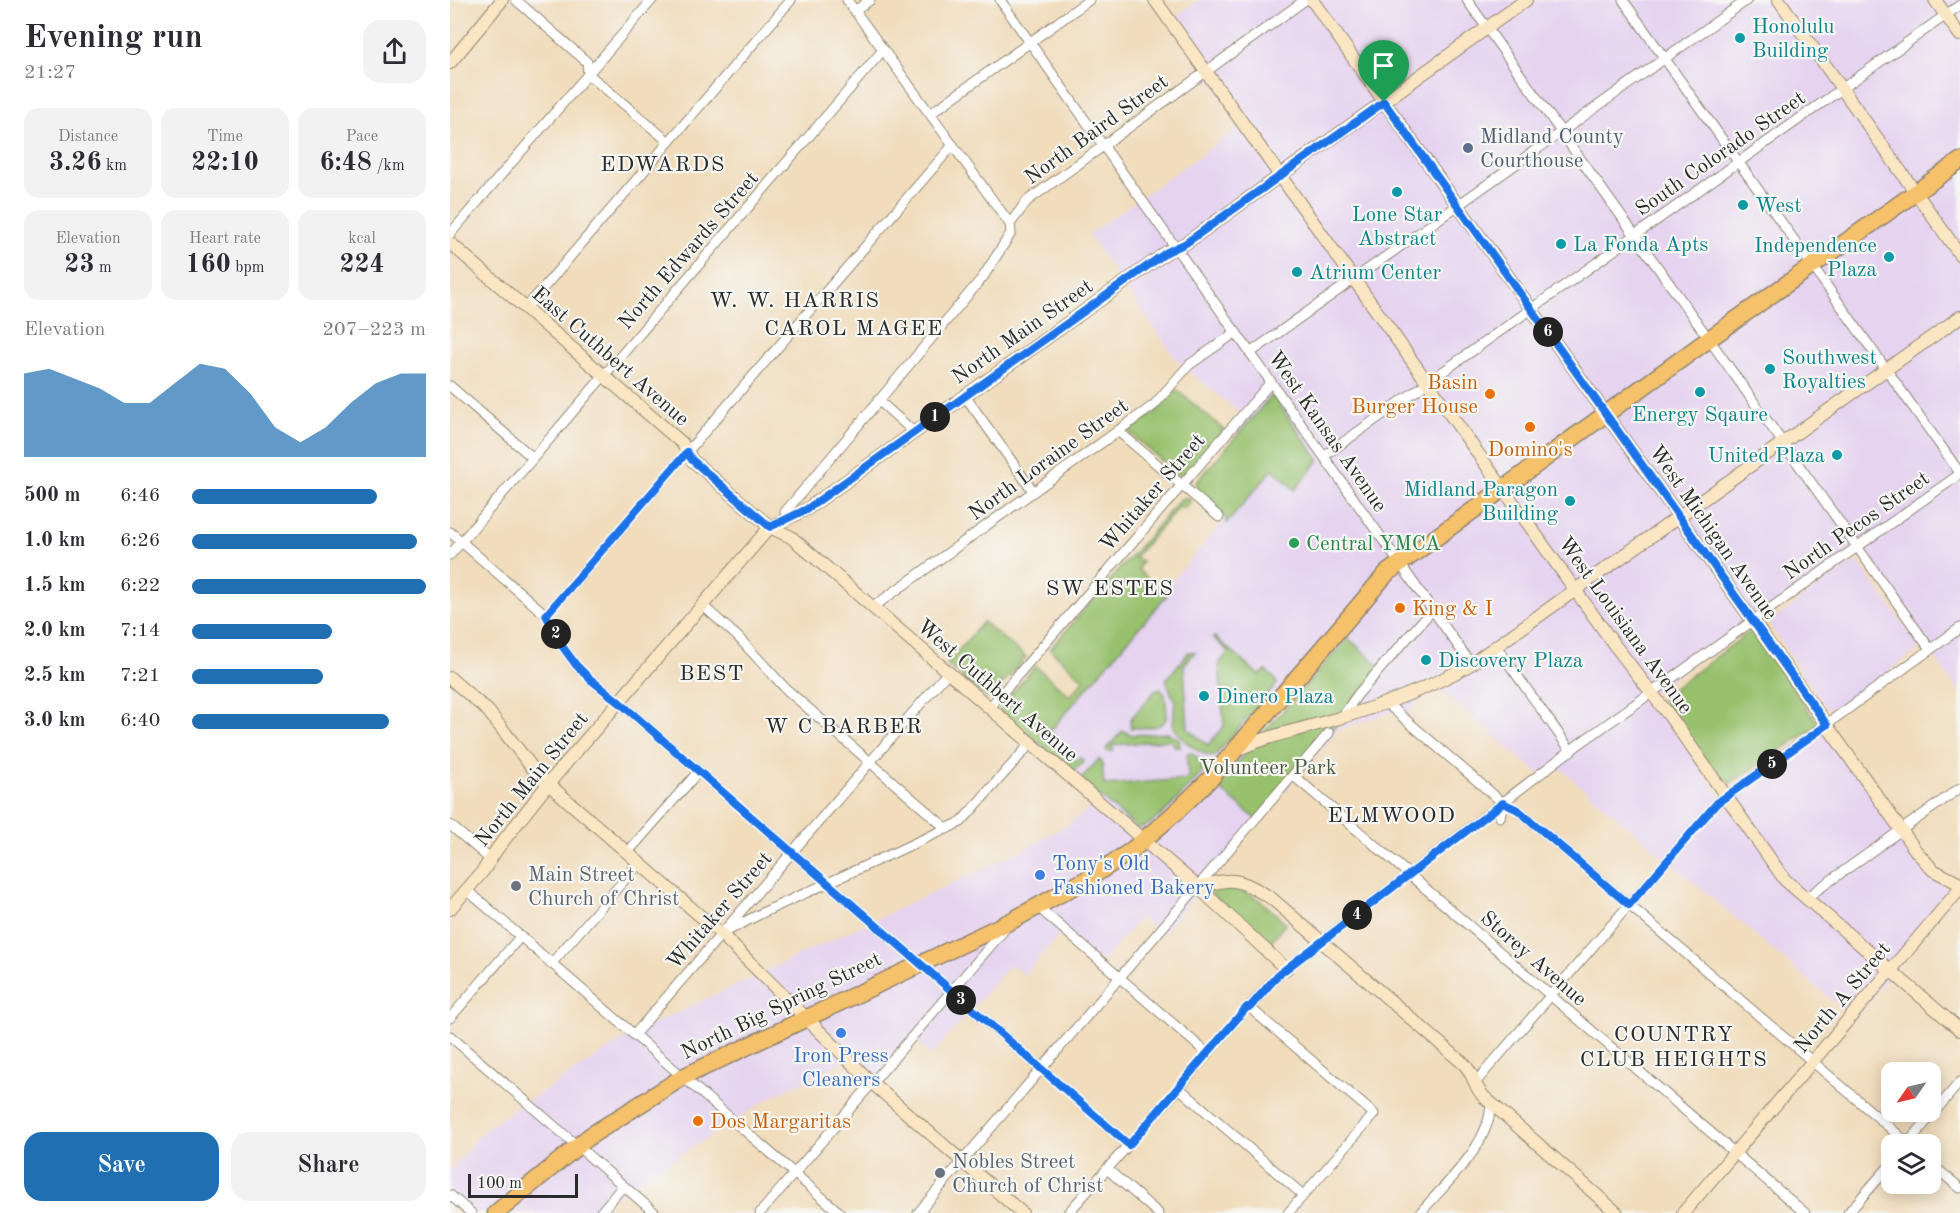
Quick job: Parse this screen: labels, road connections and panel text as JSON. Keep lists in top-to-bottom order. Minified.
{"streets":{"highway":["North Big Spring Street"],"street":["North Baird Street","South Colorado Street","North Edwards Street","North Main Street","East Cuthbert Avenue","West Kansas Avenue","North Loraine Street","Whitaker Street","North Pecos Street","West Michigan Avenue","West Louisiana Avenue","West Cuthbert Avenue","Storey Avenue","North A Street"]},"crossings":[["North Baird Street","West Kansas Avenue"],["North Baird Street","West Louisiana Avenue"],["South Colorado Street","West Kansas Avenue"],["South Colorado Street","West Michigan Avenue"],["South Colorado Street","West Louisiana Avenue"],["North Edwards Street","East Cuthbert Avenue"],["North Main Street","East Cuthbert Avenue"],["North Main Street","West Kansas Avenue"],["North Main Street","West Michigan Avenue"],["North Main Street","West Louisiana Avenue"],["North Main Street","West Cuthbert Avenue"],["East Cuthbert Avenue","West Cuthbert Avenue"],["West Kansas Avenue","North Loraine Street"],["West Kansas Avenue","Whitaker Street"],["West Kansas Avenue","North Big Spring Street"],["North Loraine Street","West Cuthbert Avenue"],["Whitaker Street","West Cuthbert Avenue"],["North Pecos Street","West Michigan Avenue"],["North Pecos Street","West Louisiana Avenue"],["North Pecos Street","West Cuthbert Avenue"],["North Pecos Street","Storey Avenue"],["West Michigan Avenue","North Big Spring Street"],["West Louisiana Avenue","North A Street"],["West Louisiana Avenue","North Big Spring Street"],["West Cuthbert Avenue","North Big Spring Street"],["Storey Avenue","North A Street"]],"districts":["EDWARDS","W. W. HARRIS","CAROL MAGEE","SW ESTES","BEST","W C BARBER","ELMWOOD","COUNTRY CLUB HEIGHTS"],"parks":["Volunteer Park"],"places":["Honolulu Building","Midland County Courthouse","Lone Star Abstract","West","La Fonda Apts","Independence Plaza","Atrium Center","Southwest Royalties","Energy Sqaure","Basin Burger House","Domino's","United Plaza","Midland Paragon Building","Central YMCA","King & I","Discovery Plaza","Dinero Plaza","Tony's Old Fashioned Bakery","Main Street Church of Christ","Iron Press Cleaners","Dos Margaritas","Nobles Street Church of Christ"],"scale_bar":"100 m","north":"bottom left","page":{"heading":["Evening run","21:27"],"stats":[["Distance","3.26 km"],["Time","22:10"],["Pace","6:48 /km"],["Elevation","23 m"],["Heart rate","160 bpm"],["kcal","224"]],"chart":["Elevation","207–223 m"],"pins":["6","1","2","5","4","3"],"list":[{"name":"500 m","note":"6:46"},{"name":"1.0 km","note":"6:26"},{"name":"1.5 km","note":"6:22"},{"name":"2.0 km","note":"7:14"},{"name":"2.5 km","note":"7:21"},{"name":"3.0 km","note":"6:40"}],"buttons":["Save","Share"],"scale":"100 m"}}
